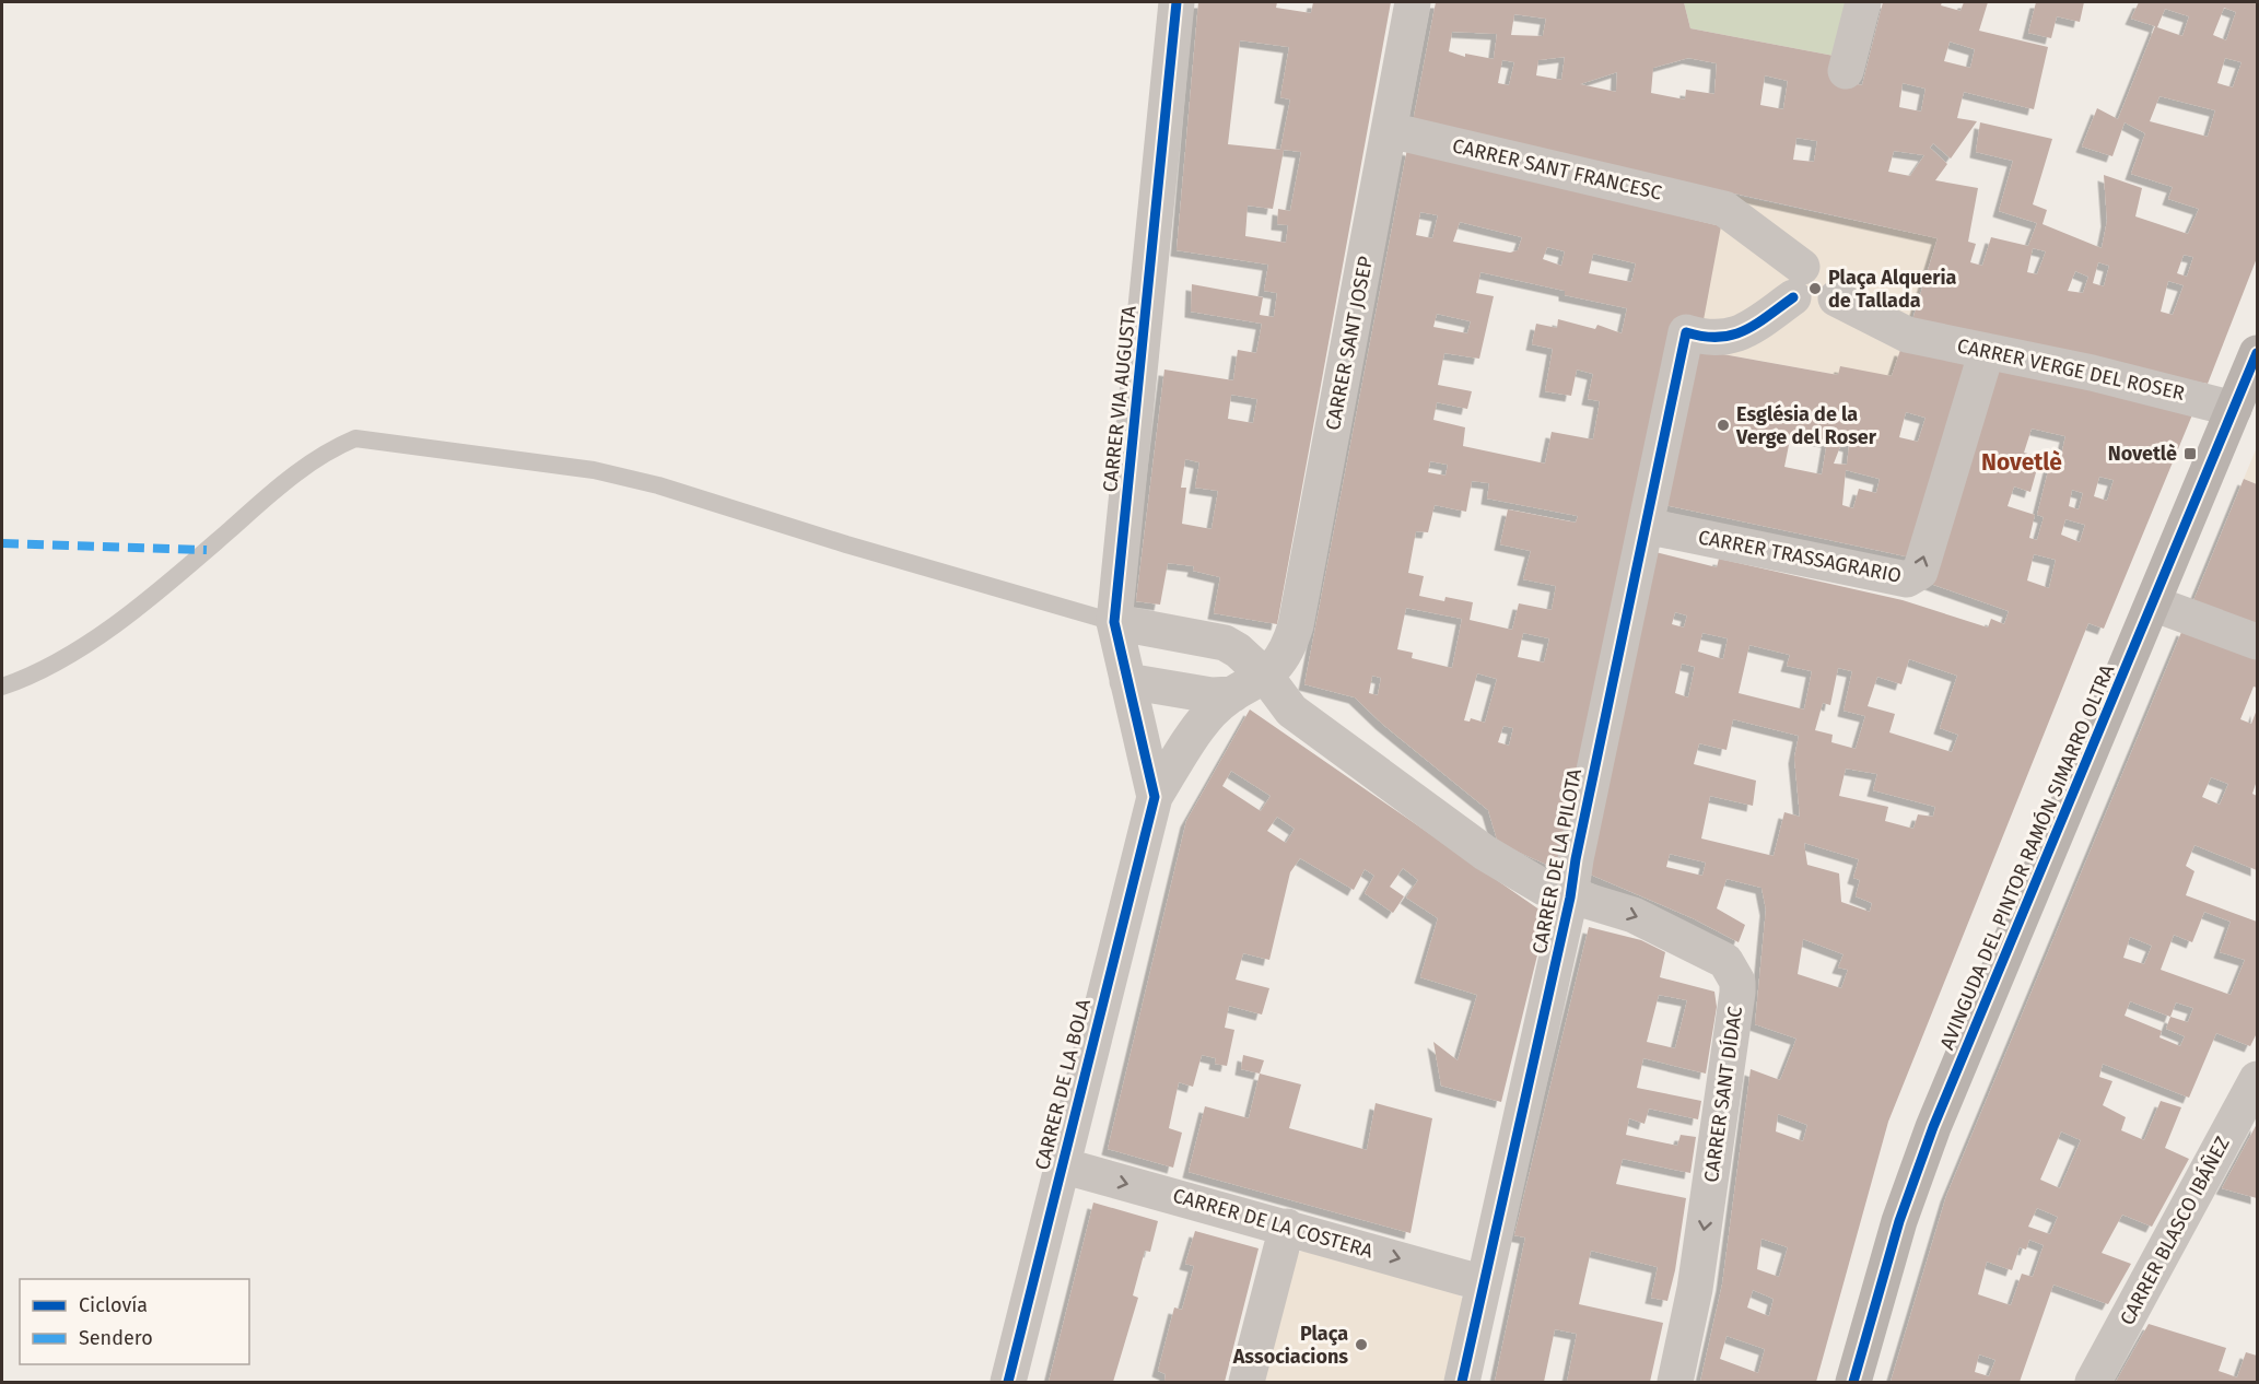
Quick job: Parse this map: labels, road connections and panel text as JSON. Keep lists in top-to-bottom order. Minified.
{"streets":{"street":["CARRER SANT FRANCESC","CARRER SANT JOSEP","CARRER VERGE DEL ROSER","CARRER VIA AUGUSTA","CARRER TRASSAGRARIO","AVINGUDA DEL PINTOR RAMÓN SIMARRO OLTRA","CARRER DE LA PILOTA","CARRER DE LA BOLA","CARRER SANT DÍDAC","CARRER DE LA COSTERA","CARRER BLASCO IBÁÑEZ"]},"crossings":[["CARRER SANT FRANCESC","CARRER SANT JOSEP"],["CARRER SANT FRANCESC","CARRER VERGE DEL ROSER"],["CARRER SANT FRANCESC","CARRER DE LA PILOTA"],["CARRER SANT JOSEP","CARRER DE LA BOLA"],["CARRER SANT JOSEP","CARRER SANT DÍDAC"],["CARRER VERGE DEL ROSER","CARRER TRASSAGRARIO"],["CARRER VERGE DEL ROSER","AVINGUDA DEL PINTOR RAMÓN SIMARRO OLTRA"],["CARRER VERGE DEL ROSER","CARRER DE LA PILOTA"],["CARRER VIA AUGUSTA","CARRER DE LA BOLA"],["CARRER VIA AUGUSTA","CARRER SANT DÍDAC"],["CARRER TRASSAGRARIO","CARRER DE LA PILOTA"],["CARRER DE LA PILOTA","CARRER SANT DÍDAC"],["CARRER DE LA PILOTA","CARRER DE LA COSTERA"],["CARRER DE LA BOLA","CARRER SANT DÍDAC"],["CARRER DE LA BOLA","CARRER DE LA COSTERA"]],"one_way":["CARRER SANT DÍDAC","CARRER DE LA COSTERA"],"districts":["Novetlè"],"places":{"other":["Plaça Alqueria de Tallada","Església de la Verge del Roser","Plaça Associacions"],"transit":["Novetlè"]},"legend":["Ciclovía","Sendero"]}
